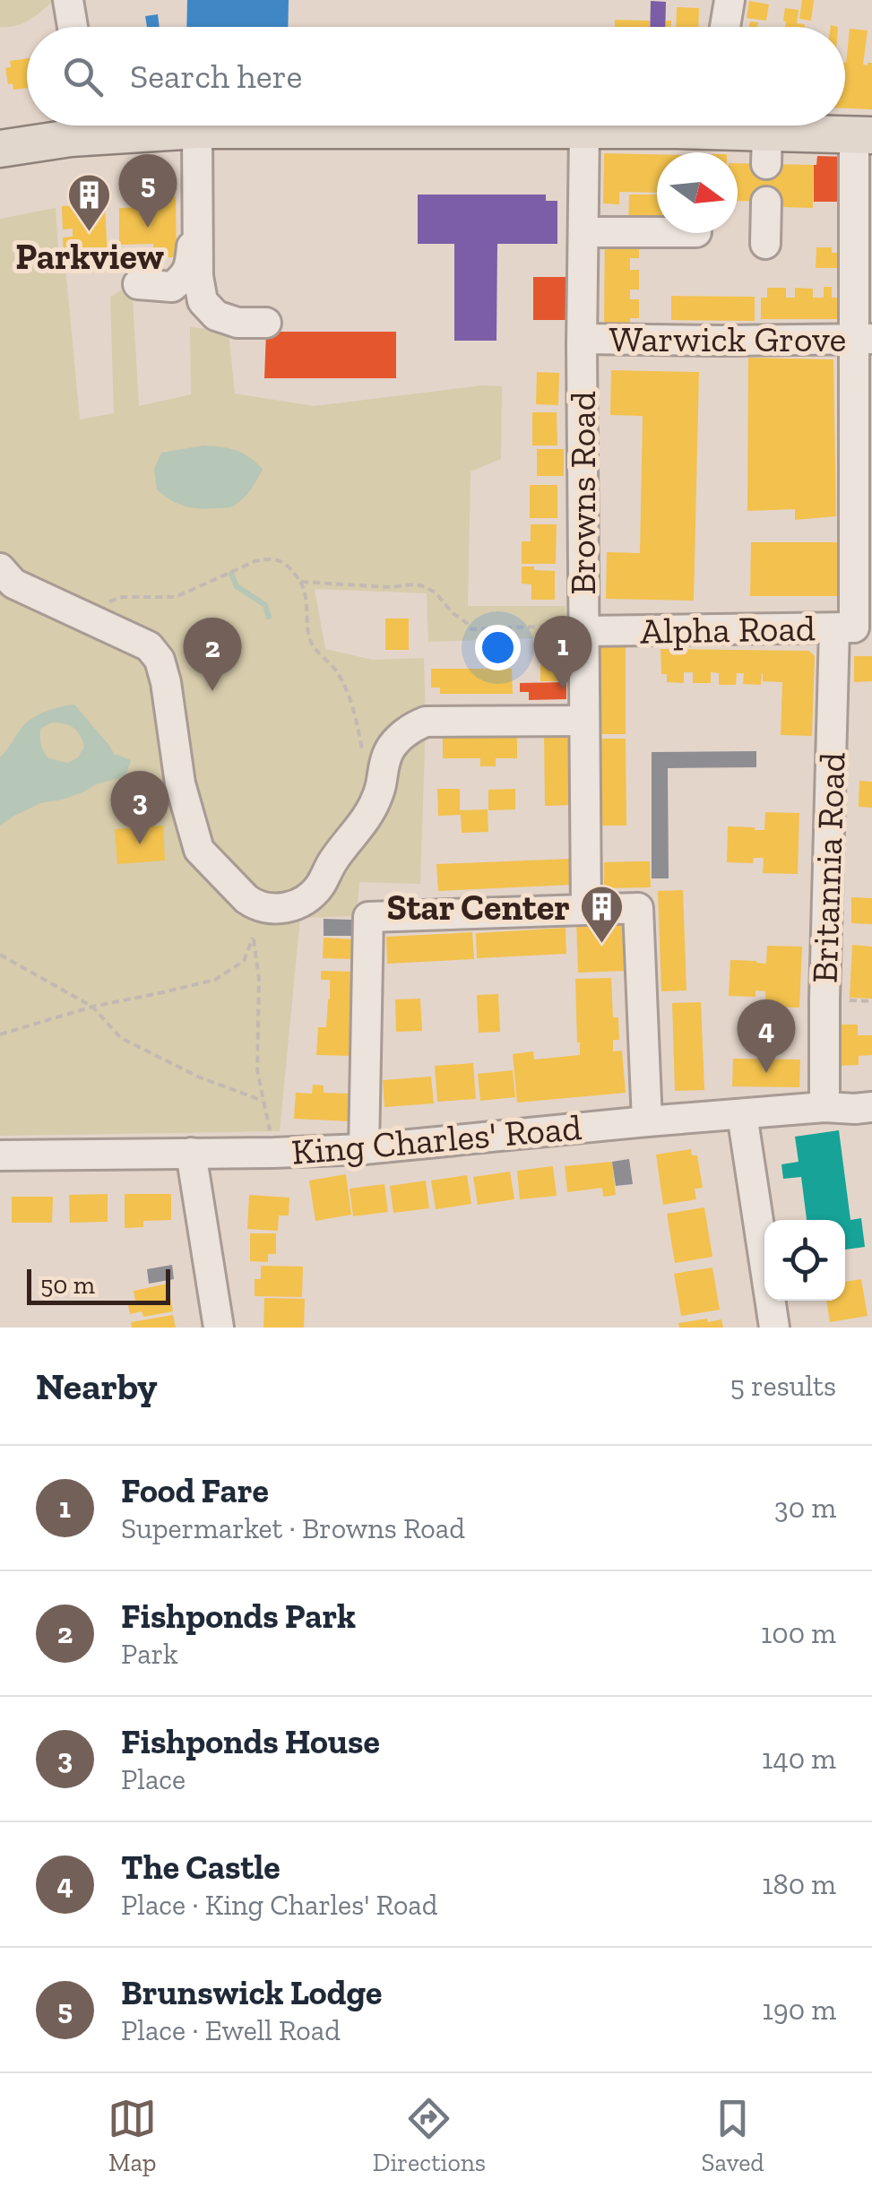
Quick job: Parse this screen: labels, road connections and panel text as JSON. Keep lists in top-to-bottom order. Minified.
{"streets":{"street":["Warwick Grove","Browns Road","Alpha Road","Britannia Road","King Charles' Road"]},"crossings":[["Warwick Grove","Browns Road"],["Warwick Grove","Britannia Road"],["Browns Road","Alpha Road"],["Alpha Road","Britannia Road"],["Britannia Road","King Charles' Road"]],"places":{"building":["Parkview","Star Center"]},"scale_bar":"50 m","north":"right","page":{"search":"Search here","pins":["5","1","2","3","4"],"scale":"50 m","heading":["Nearby","5 results"],"list":[{"mark":"1","name":"Food Fare","note":"Supermarket · Browns Road","value":"30 m"},{"mark":"2","name":"Fishponds Park","note":"Park","value":"100 m"},{"mark":"3","name":"Fishponds House","note":"Place","value":"140 m"},{"mark":"4","name":"The Castle","note":"Place · King Charles' Road","value":"180 m"},{"mark":"5","name":"Brunswick Lodge","note":"Place · Ewell Road","value":"190 m"}],"nav":["Map","Directions","Saved"]}}
